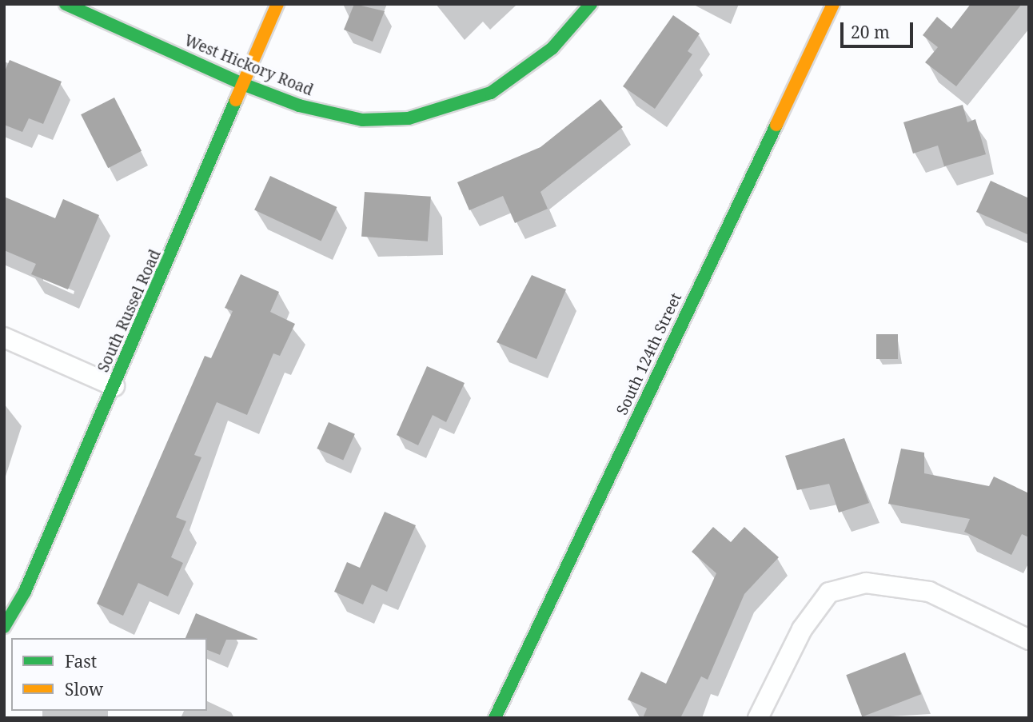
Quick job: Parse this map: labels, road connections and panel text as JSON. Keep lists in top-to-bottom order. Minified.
{"streets":{"street":["West Hickory Road","South Russel Road","South 124th Street"]},"crossings":[["West Hickory Road","South Russel Road"]],"legend":["Fast","Slow"],"scale_bar":"20 m"}
